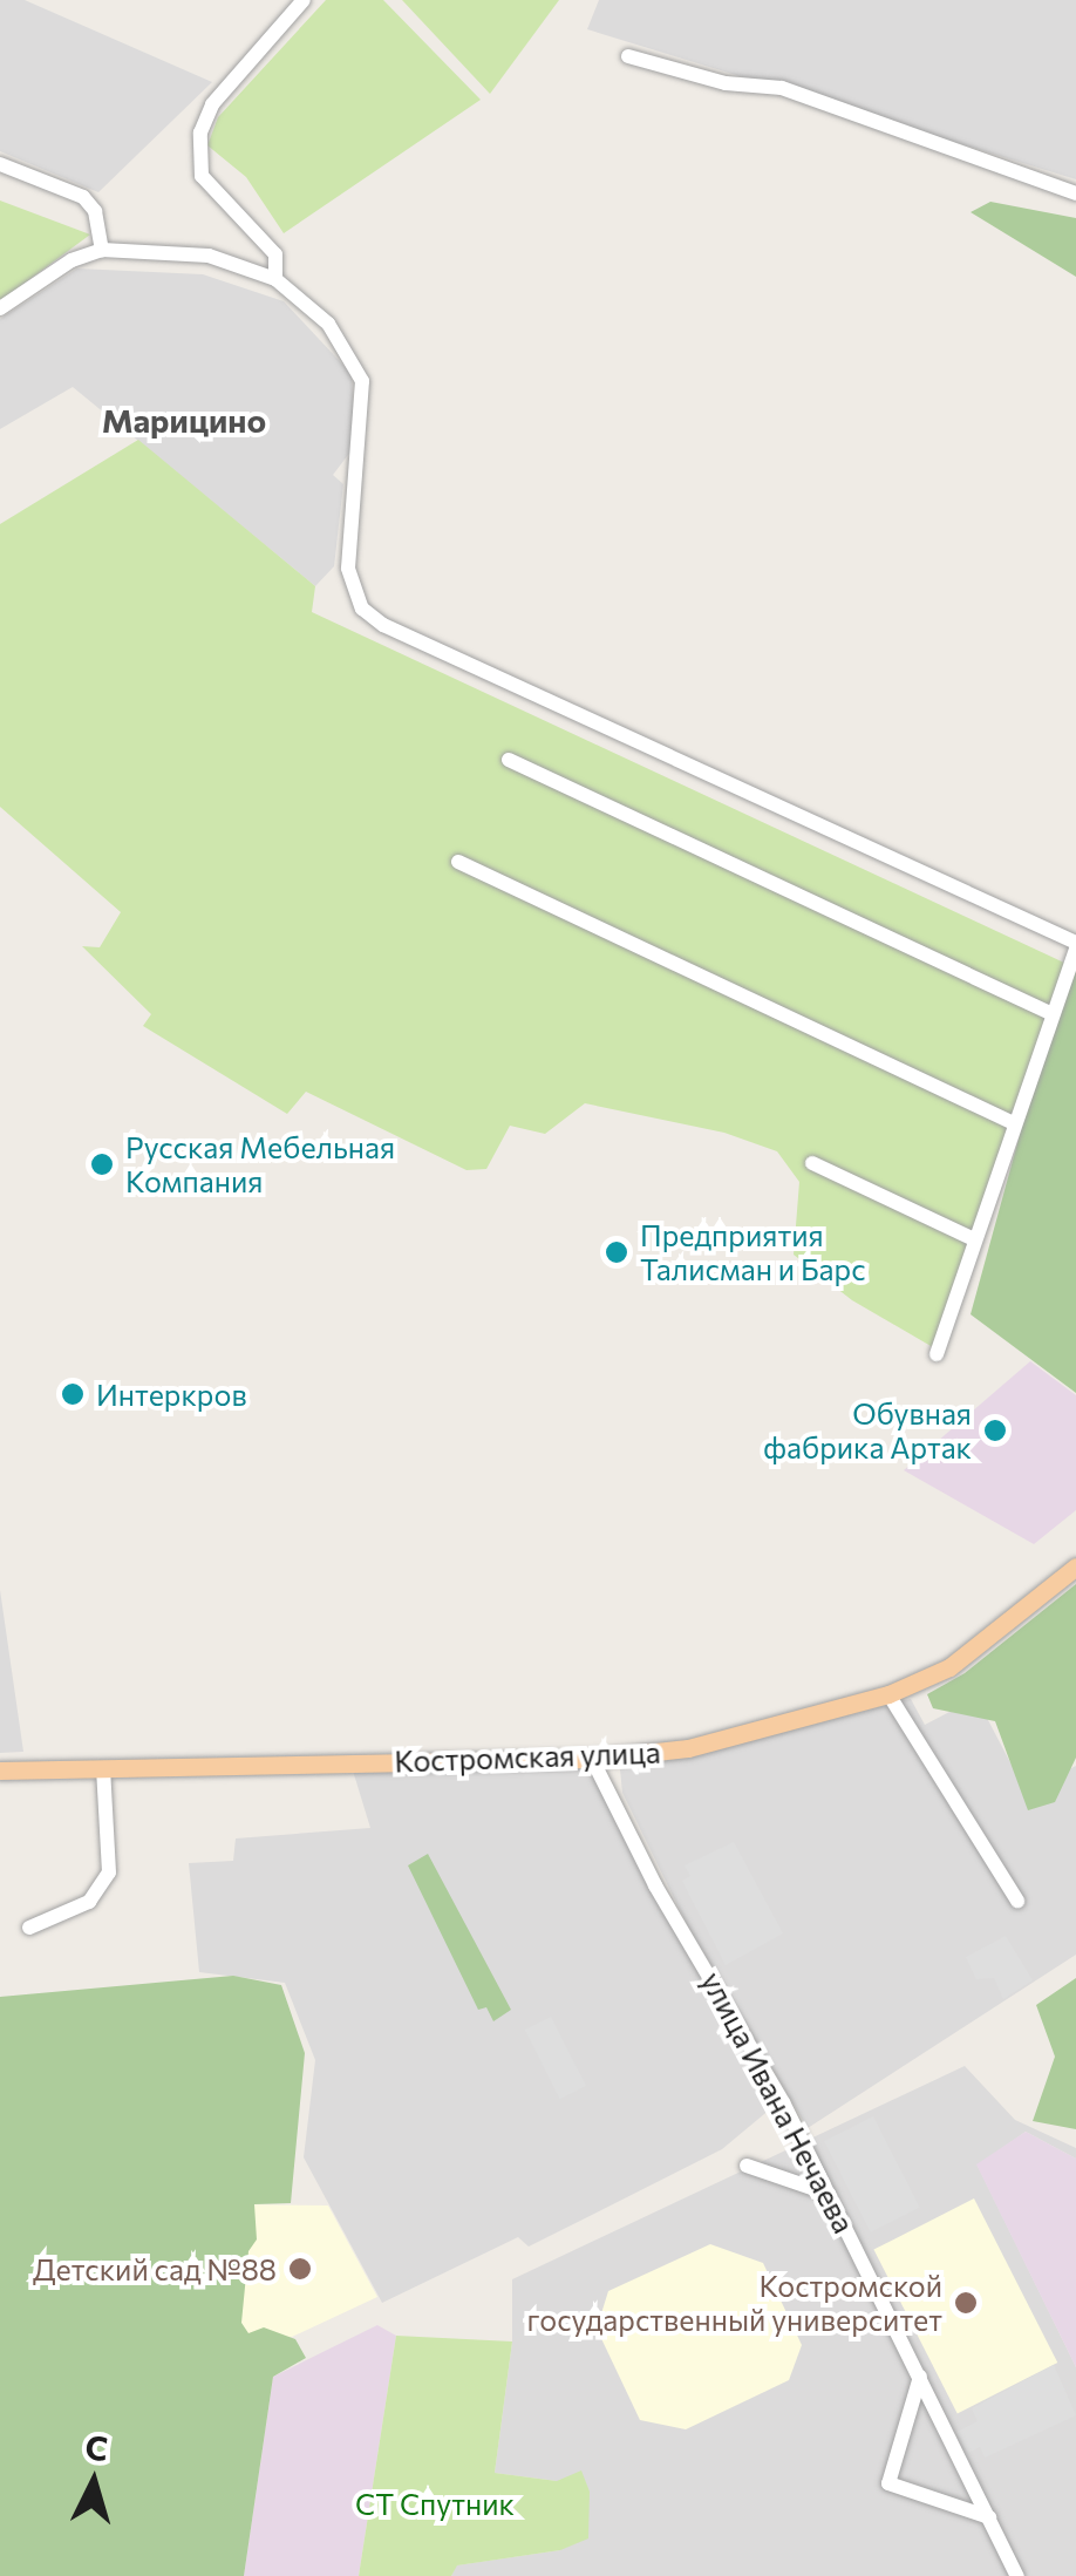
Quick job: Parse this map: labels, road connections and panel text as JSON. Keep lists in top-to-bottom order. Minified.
{"streets":{"main road":["Костромская улица"],"street":["улица Ивана Нечаева"]},"crossings":[["Костромская улица","улица Ивана Нечаева"]],"districts":["Марицино"],"parks":["СТ Спутник"],"places":["Русская Мебельная Компания","Предприятия Талисман и Барс","Интеркров","Обувная фабрика Артак","Детский сад №88","Костромской государственный университет"],"north":"top"}
